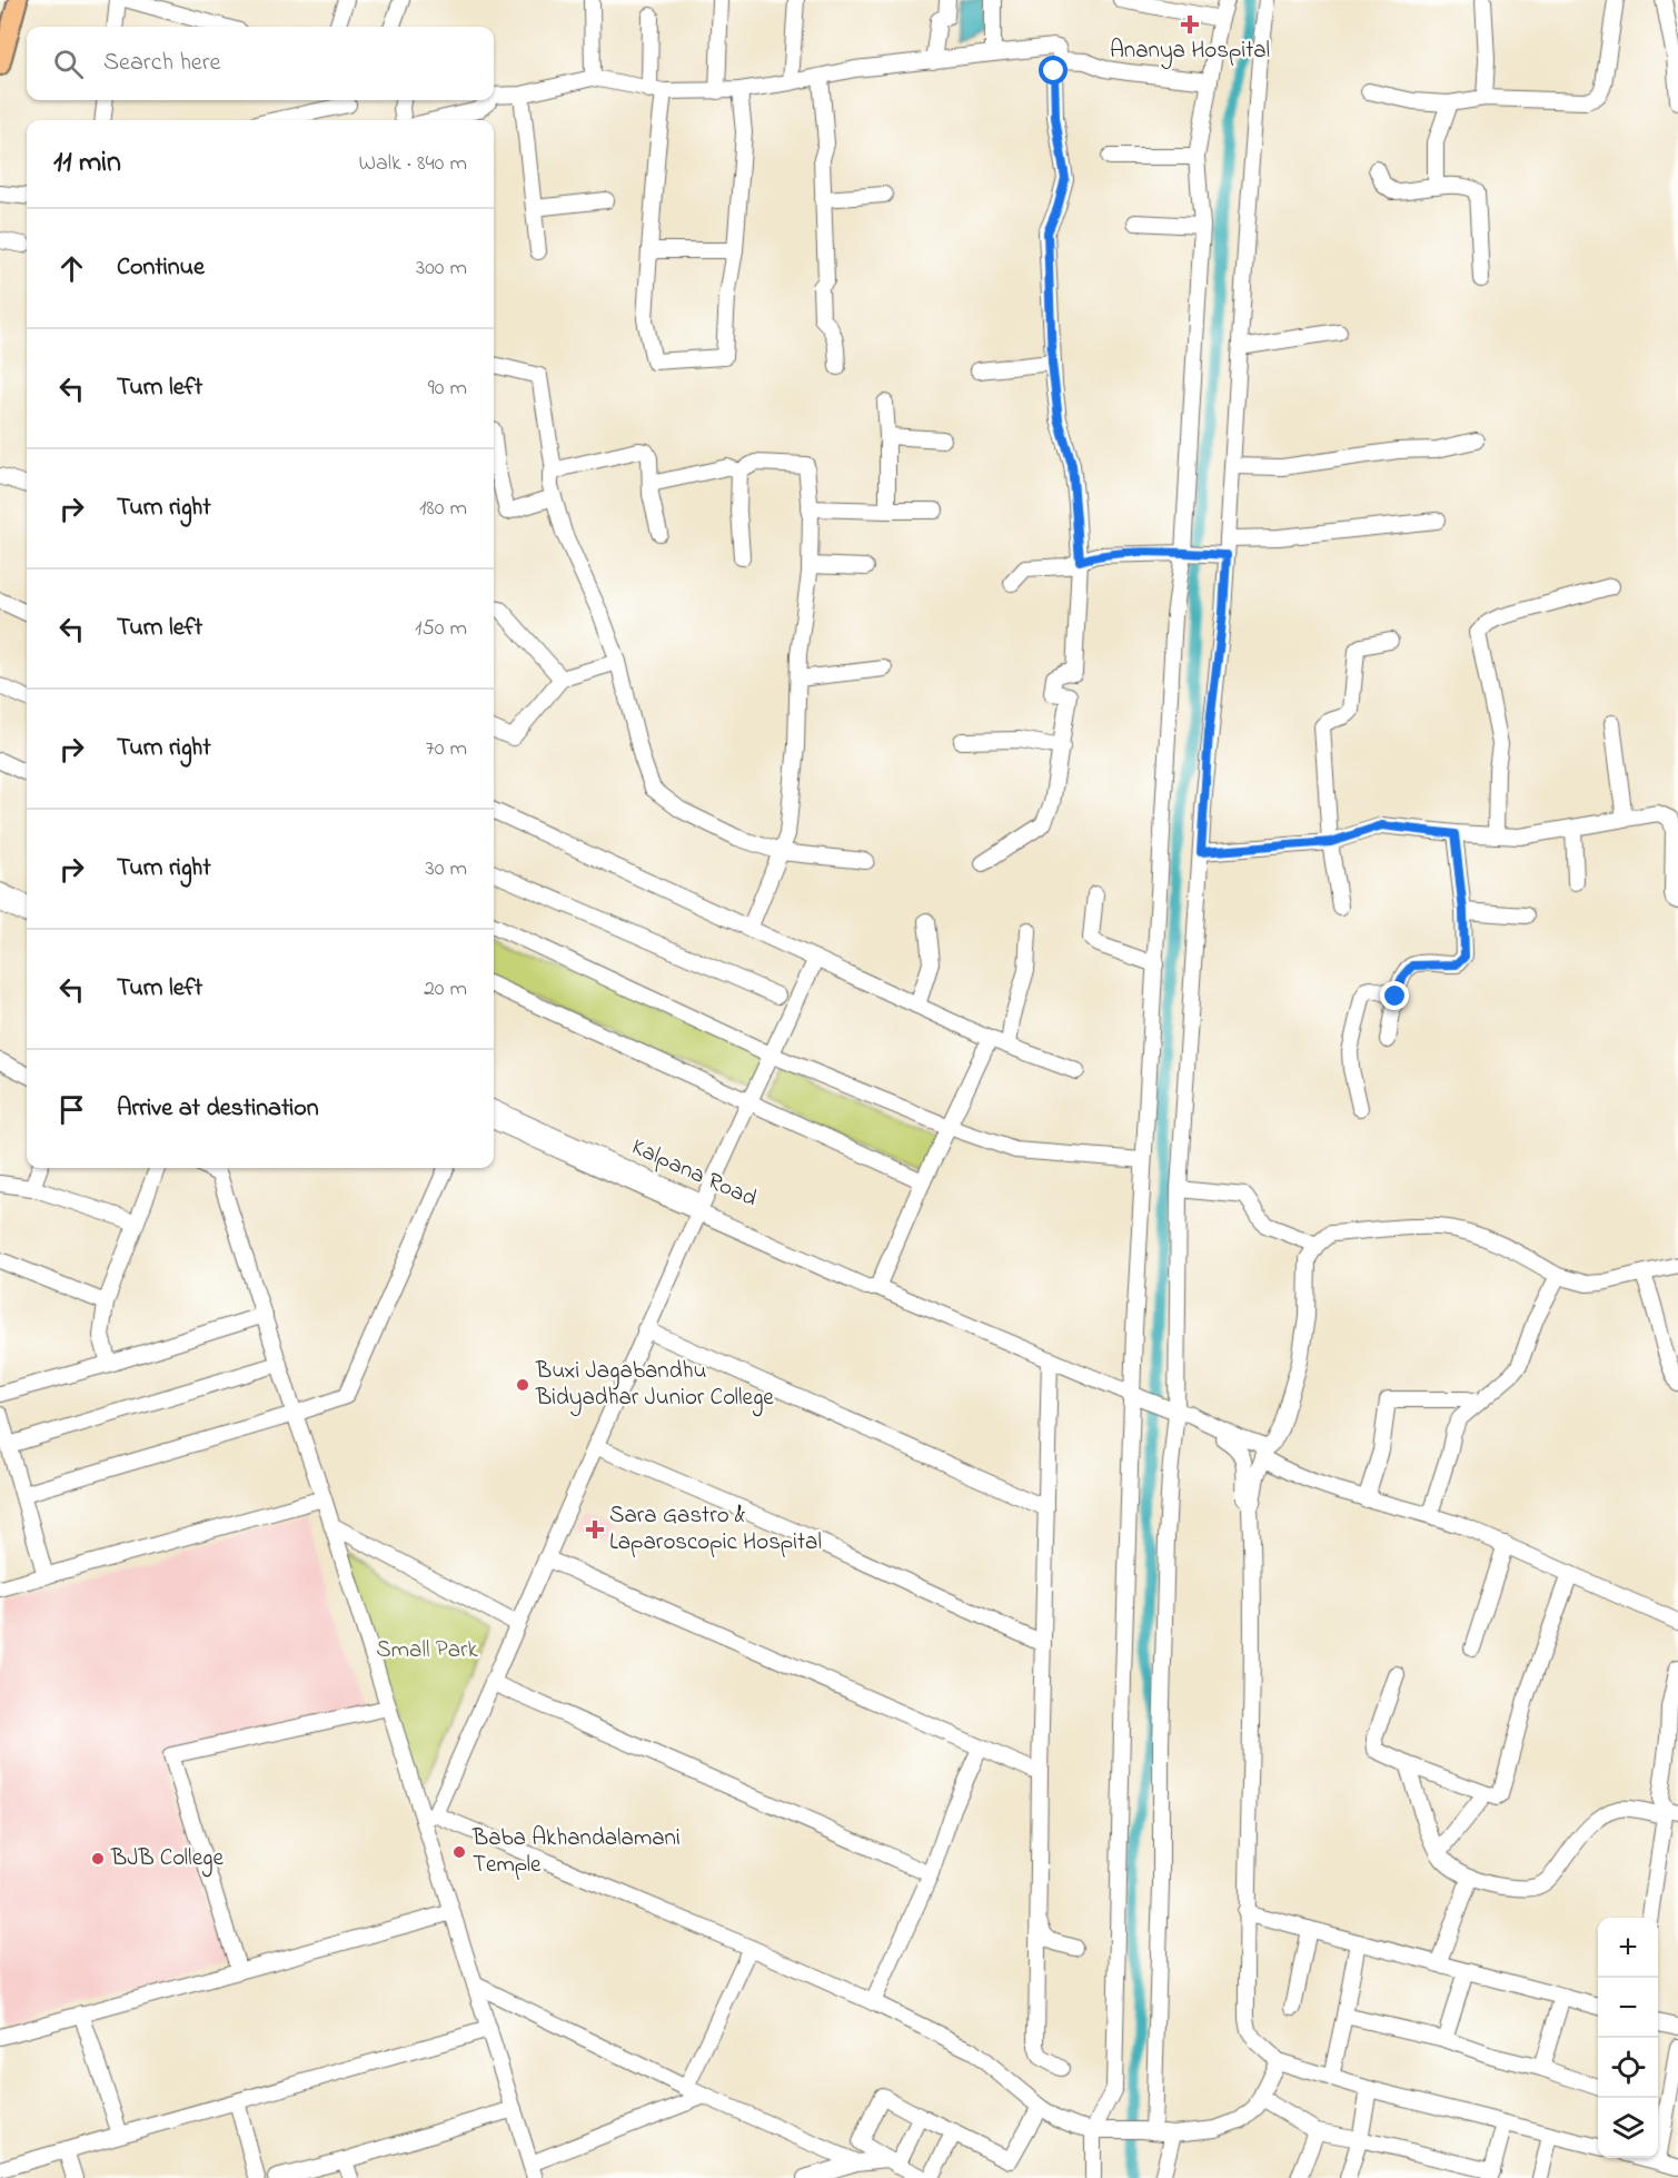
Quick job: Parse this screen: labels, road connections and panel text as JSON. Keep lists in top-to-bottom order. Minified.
{"streets":{"street":["Kalpana Road"]},"parks":["Small Park"],"places":{"health":["Ananya Hospital","Sara Gastro & Laparoscopic Hospital"],"other":["Buxi Jagabandhu Bidyadhar Junior College","Baba Akhandalamani Temple","BJB College"]},"page":{"search":"Search here","heading":["11 min","Walk · 840 m"],"list":[["Continue","300 m"],["Turn left","90 m"],["Turn right","180 m"],["Turn left","150 m"],["Turn right","70 m"],["Turn right","30 m"],["Turn left","20 m"],"Arrive at destination"],"map_buttons":["+","−"]}}
